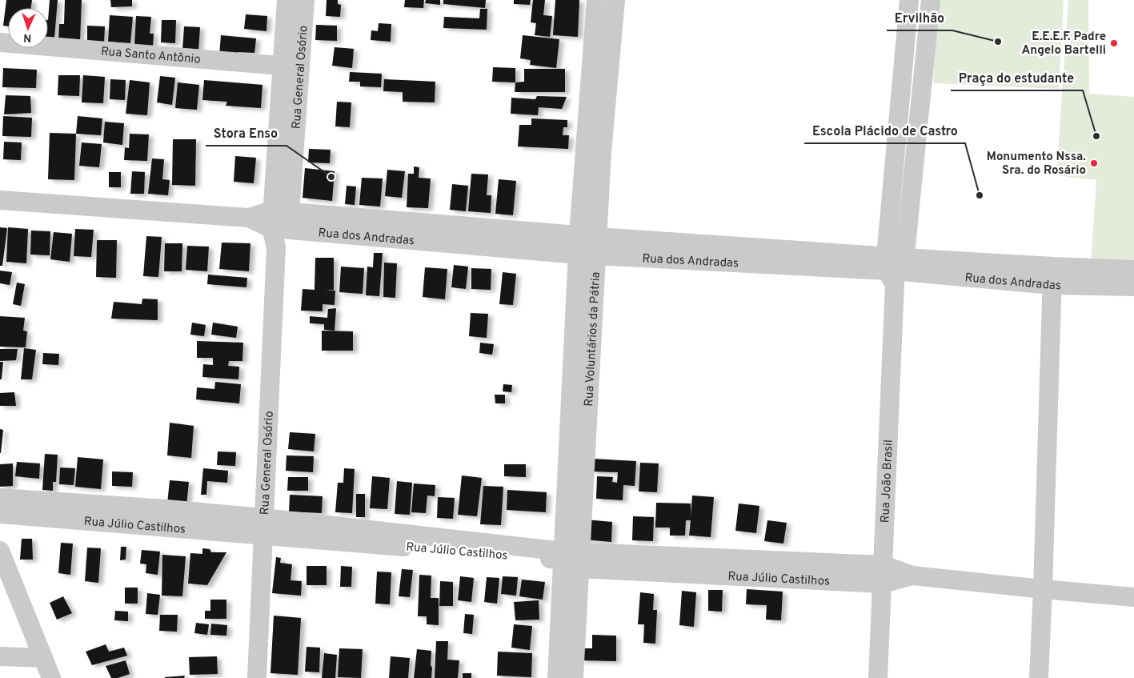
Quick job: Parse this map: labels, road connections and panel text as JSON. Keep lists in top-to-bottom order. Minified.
{"streets":{"street":["Rua Santo Antônio","Rua General Osório","Rua dos Andradas","Rua Voluntários da Pátria","Rua João Brasil","Rua Júlio Castilhos"]},"crossings":[["Rua Santo Antônio","Rua General Osório"],["Rua General Osório","Rua dos Andradas"],["Rua General Osório","Rua Júlio Castilhos"],["Rua dos Andradas","Rua Voluntários da Pátria"],["Rua dos Andradas","Rua João Brasil"],["Rua Voluntários da Pátria","Rua Júlio Castilhos"],["Rua João Brasil","Rua Júlio Castilhos"]],"places":["Ervilhão","E.E.E.F. Padre Angelo Bartelli","Praça do estudante","Monumento Nssa. Sra. do Rosário","Stora Enso","Escola Plácido de Castro"],"north":"bottom"}
